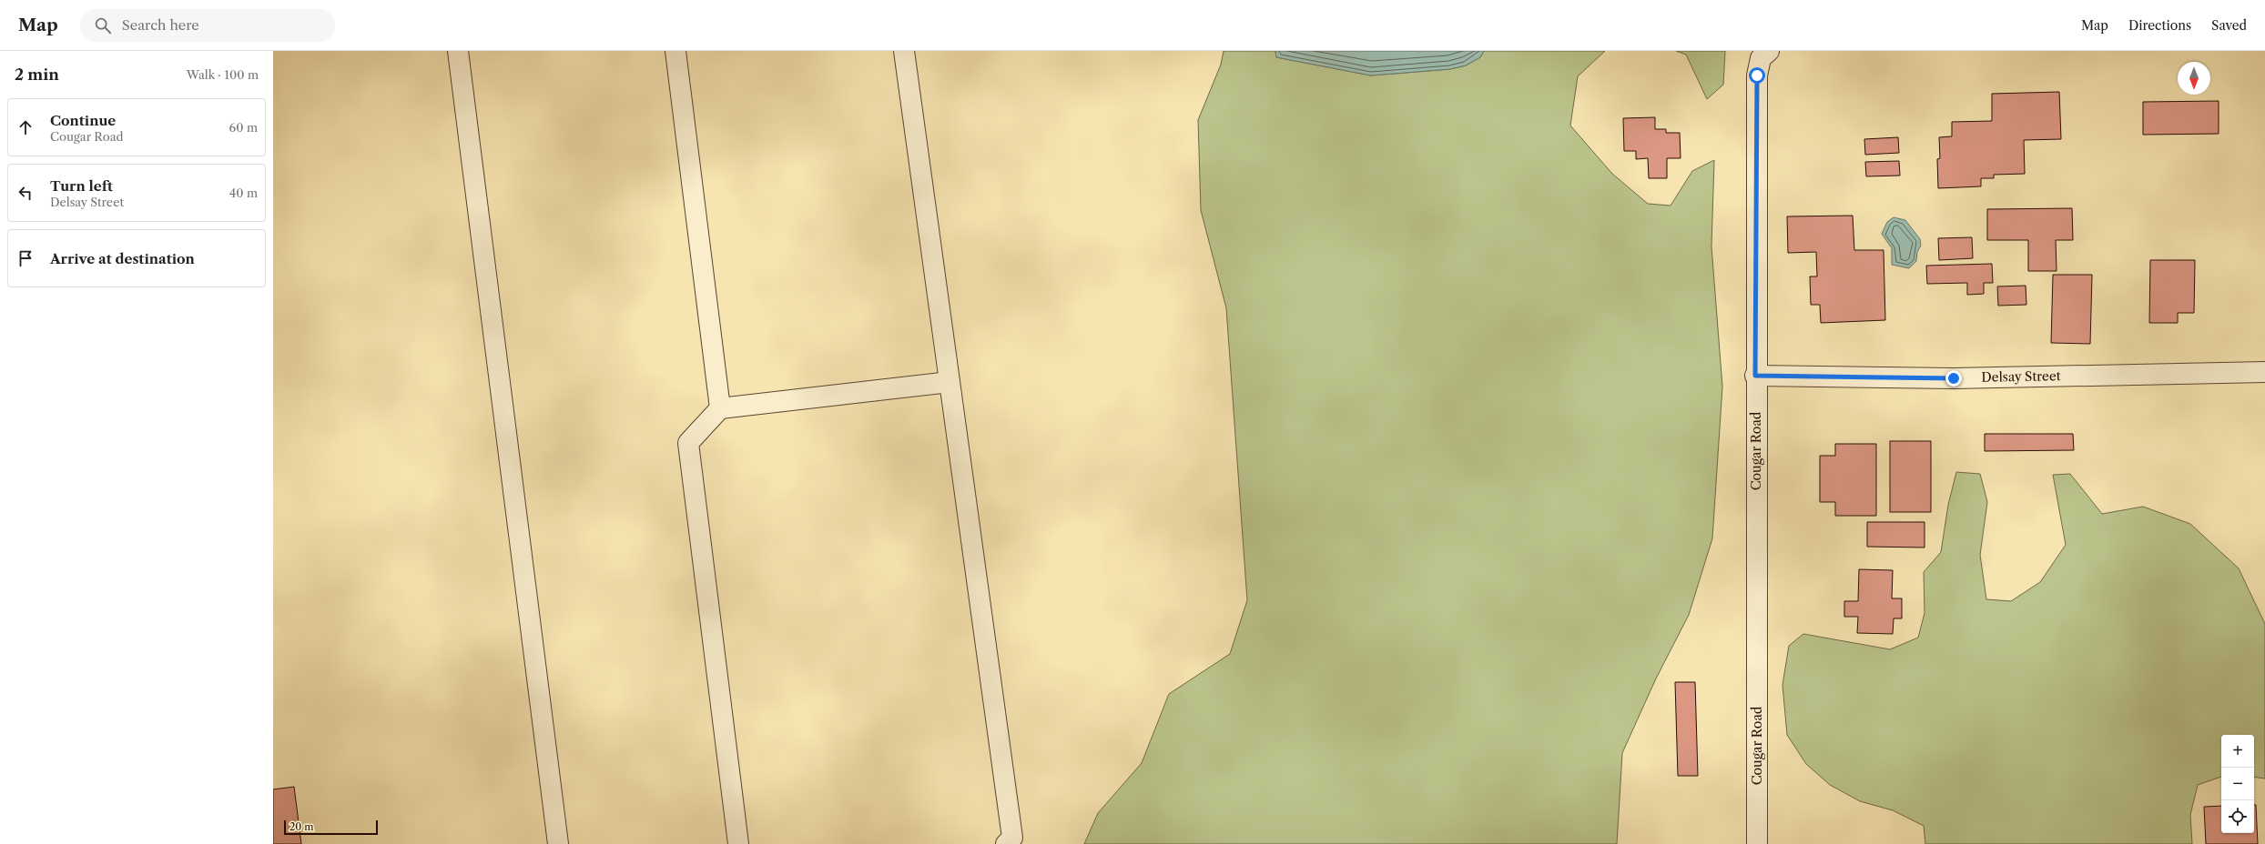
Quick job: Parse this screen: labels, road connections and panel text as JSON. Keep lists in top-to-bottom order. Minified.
{"streets":{"street":["Delsay Street","Cougar Road"]},"crossings":[["Delsay Street","Cougar Road"]],"scale_bar":"20 m","north":"bottom","page":{"header":"Map","search":"Search here","nav":["Map","Directions","Saved"],"heading":["2 min","Walk · 100 m"],"list":[["Continue","Cougar Road","60 m"],["Turn left","Delsay Street","40 m"],"Arrive at destination"],"map_buttons":["+","−"],"scale":"20 m"}}
